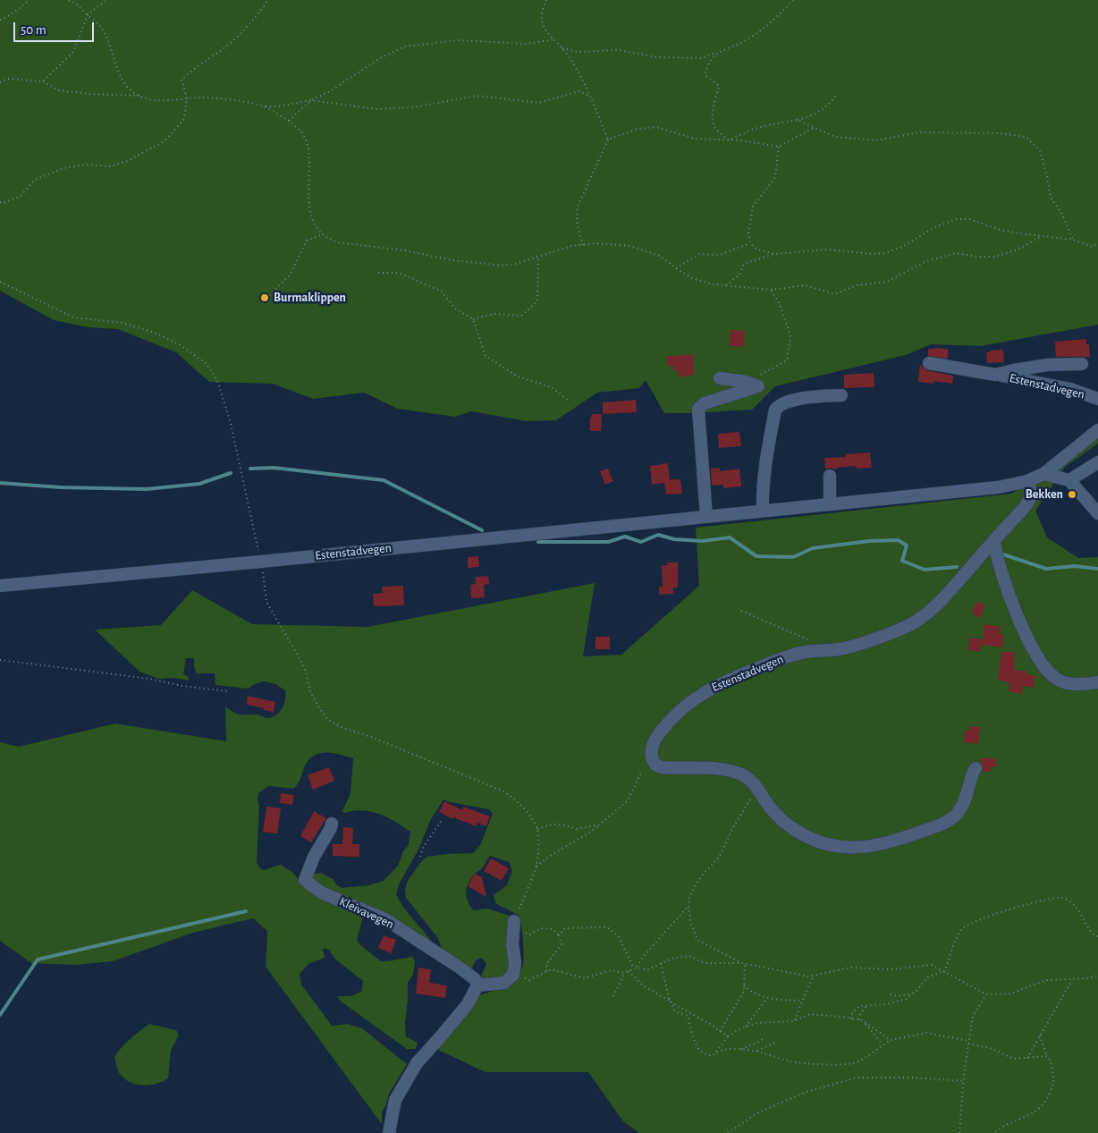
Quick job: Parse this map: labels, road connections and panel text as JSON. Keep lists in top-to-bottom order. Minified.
{"streets":{"street":["Estenstadvegen","Kleivavegen"]},"places":["Burmaklippen","Bekken"],"scale_bar":"50 m"}
